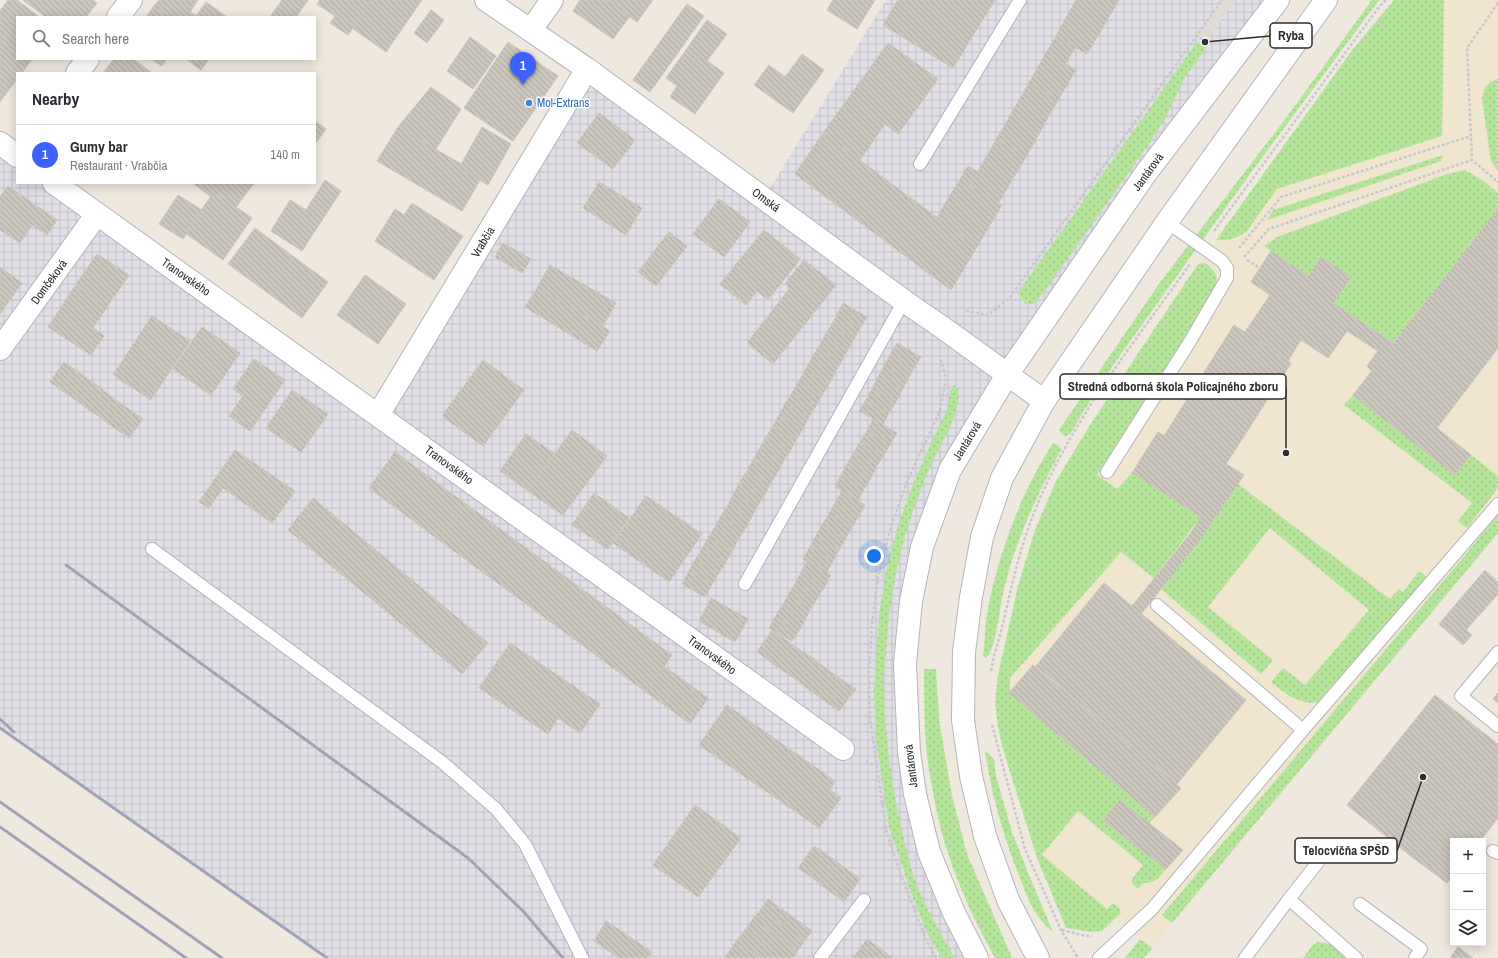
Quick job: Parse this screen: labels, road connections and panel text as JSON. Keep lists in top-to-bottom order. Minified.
{"streets":{"street":["Jantárová","Omská","Vrabčia","Tranovského","Domčeková"]},"crossings":[["Jantárová","Omská"],["Omská","Vrabčia"],["Vrabčia","Tranovského"],["Tranovského","Domčeková"]],"places":["Ryba","Mol-Extrans","Stredná odborná škola Policajného zboru","Telocvičňa SPŠD"],"page":{"search":"Search here","pins":"1","heading":"Nearby","list":[{"mark":"1","name":"Gumy bar","note":"Restaurant · Vrabčia","value":"140 m"}],"map_buttons":["+","−"]}}
